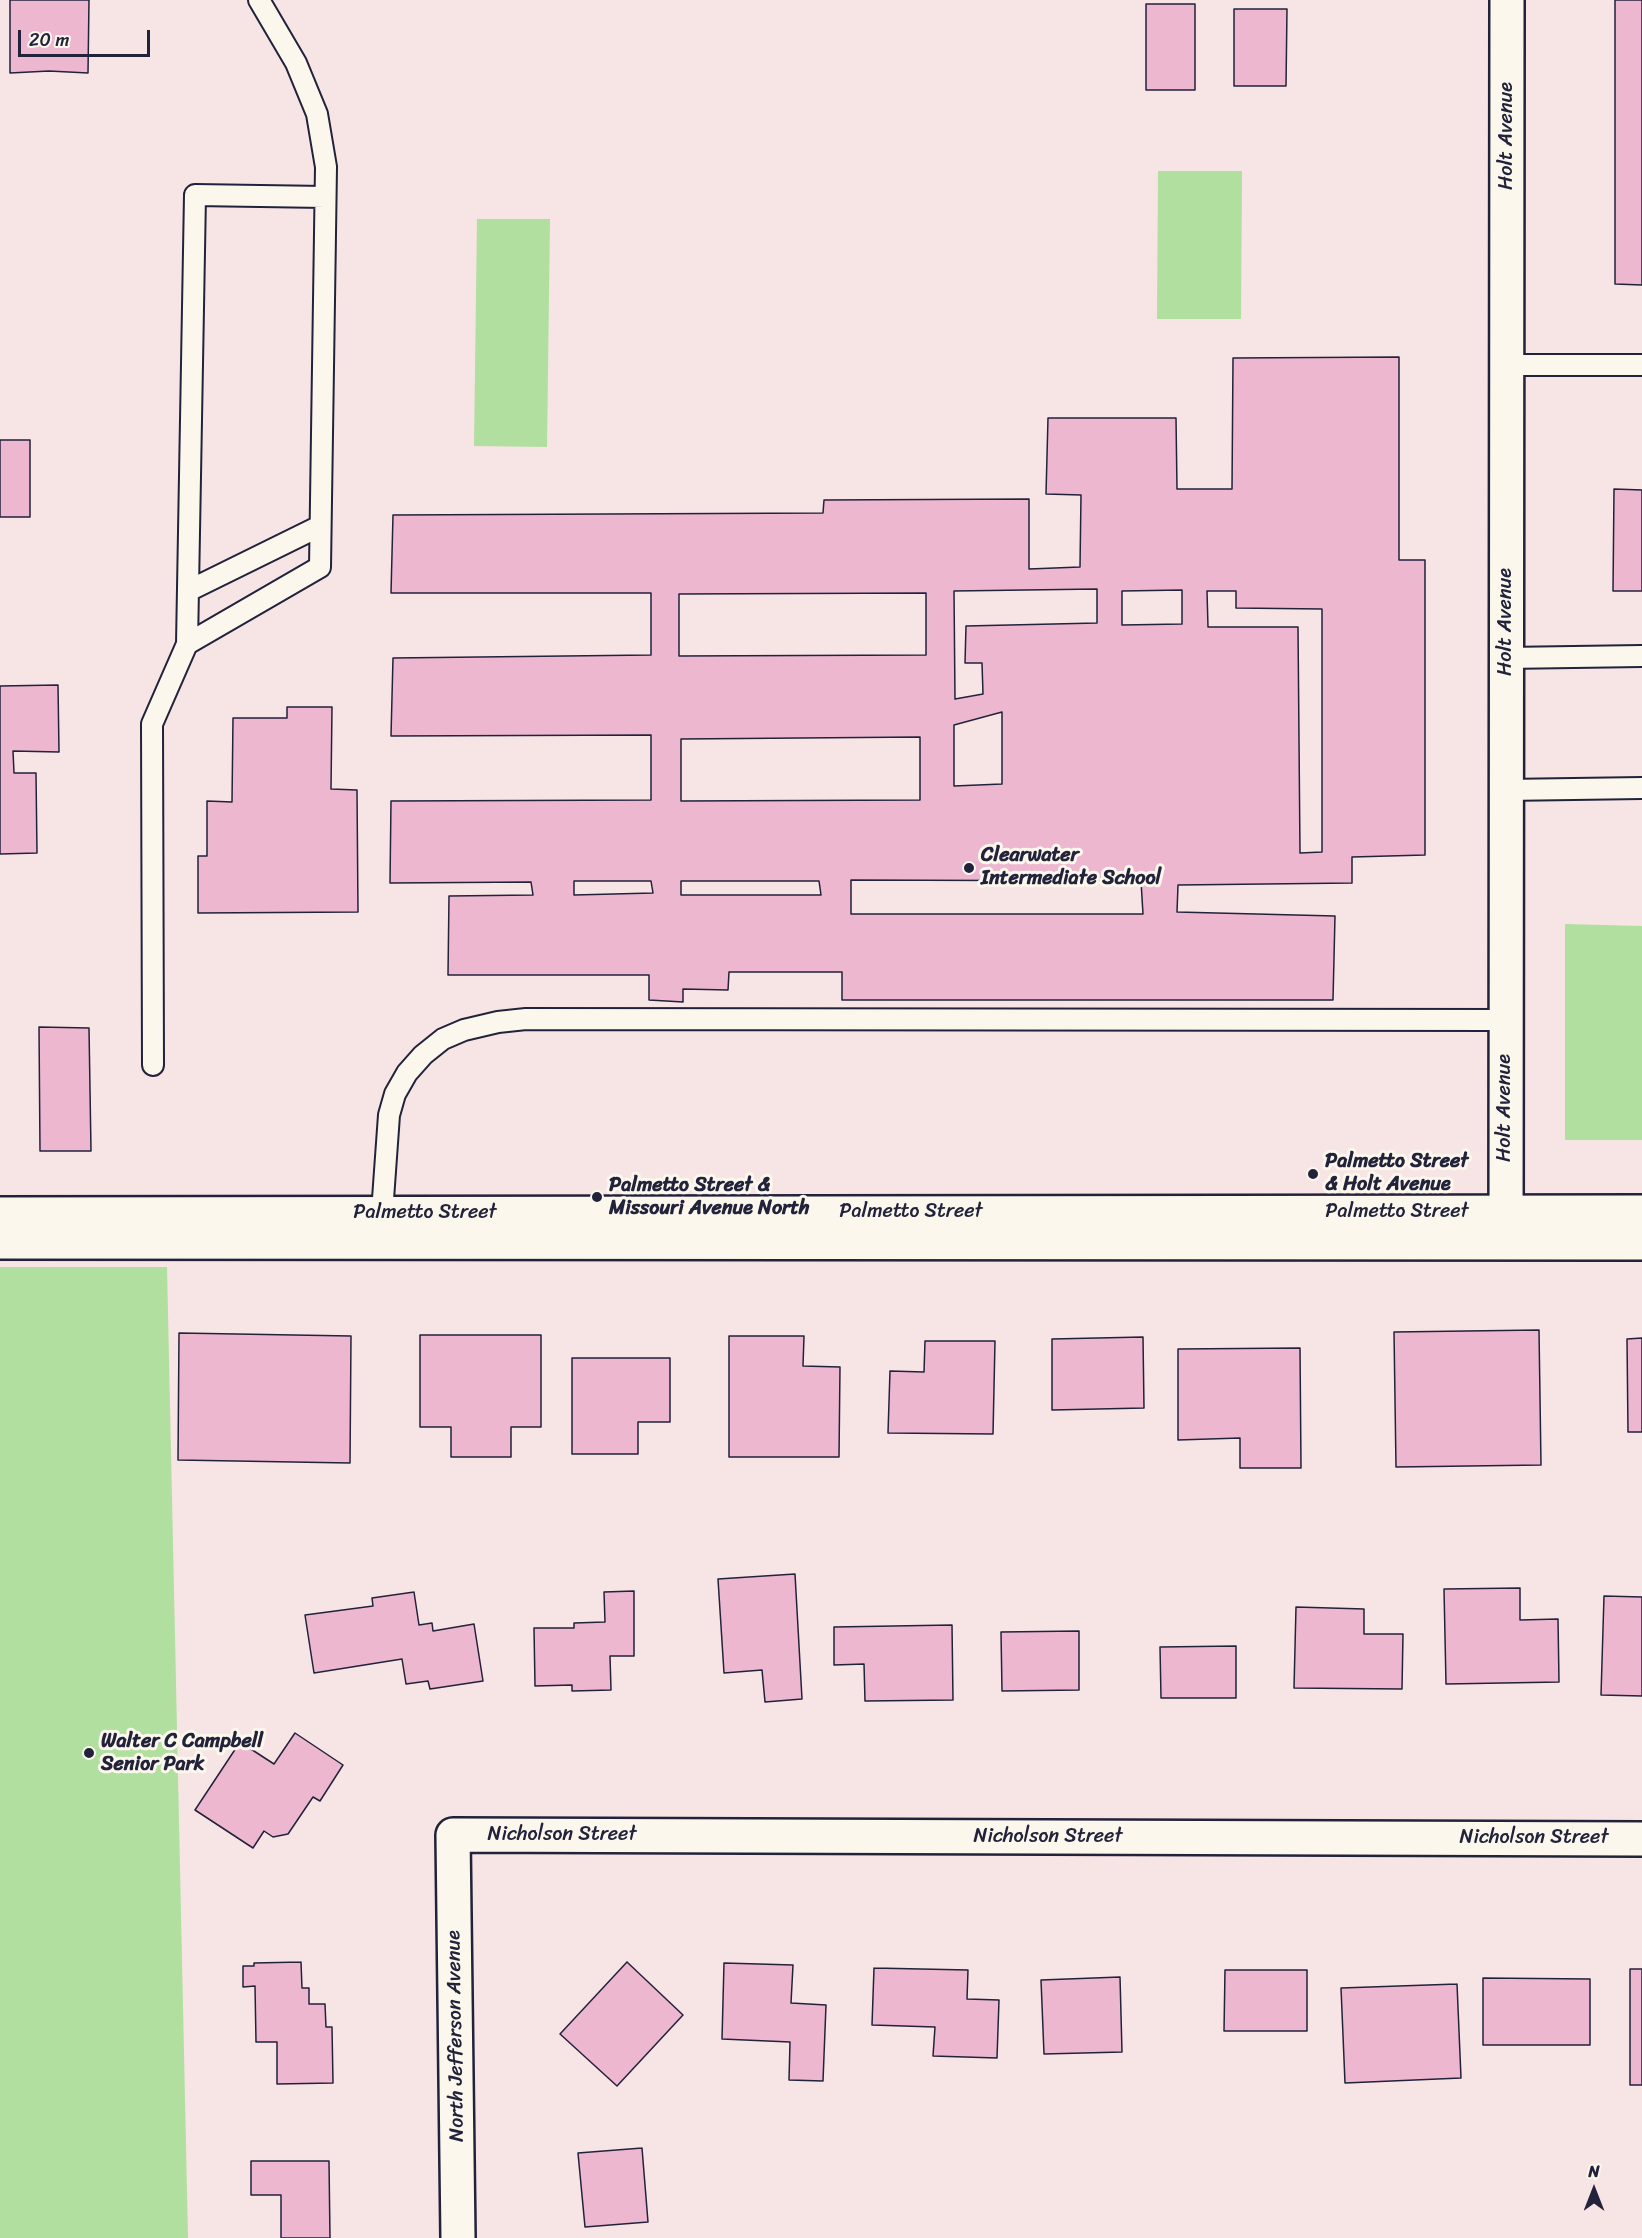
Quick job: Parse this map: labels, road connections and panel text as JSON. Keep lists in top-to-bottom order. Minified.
{"streets":{"street":["Holt Avenue","Palmetto Street","Nicholson Street","North Jefferson Avenue"]},"crossings":[["Holt Avenue","Palmetto Street"],["Nicholson Street","North Jefferson Avenue"]],"places":["Clearwater Intermediate School","Palmetto Street & Holt Avenue","Palmetto Street & Missouri Avenue North","Walter C Campbell Senior Park"],"scale_bar":"20 m","north":"top"}
